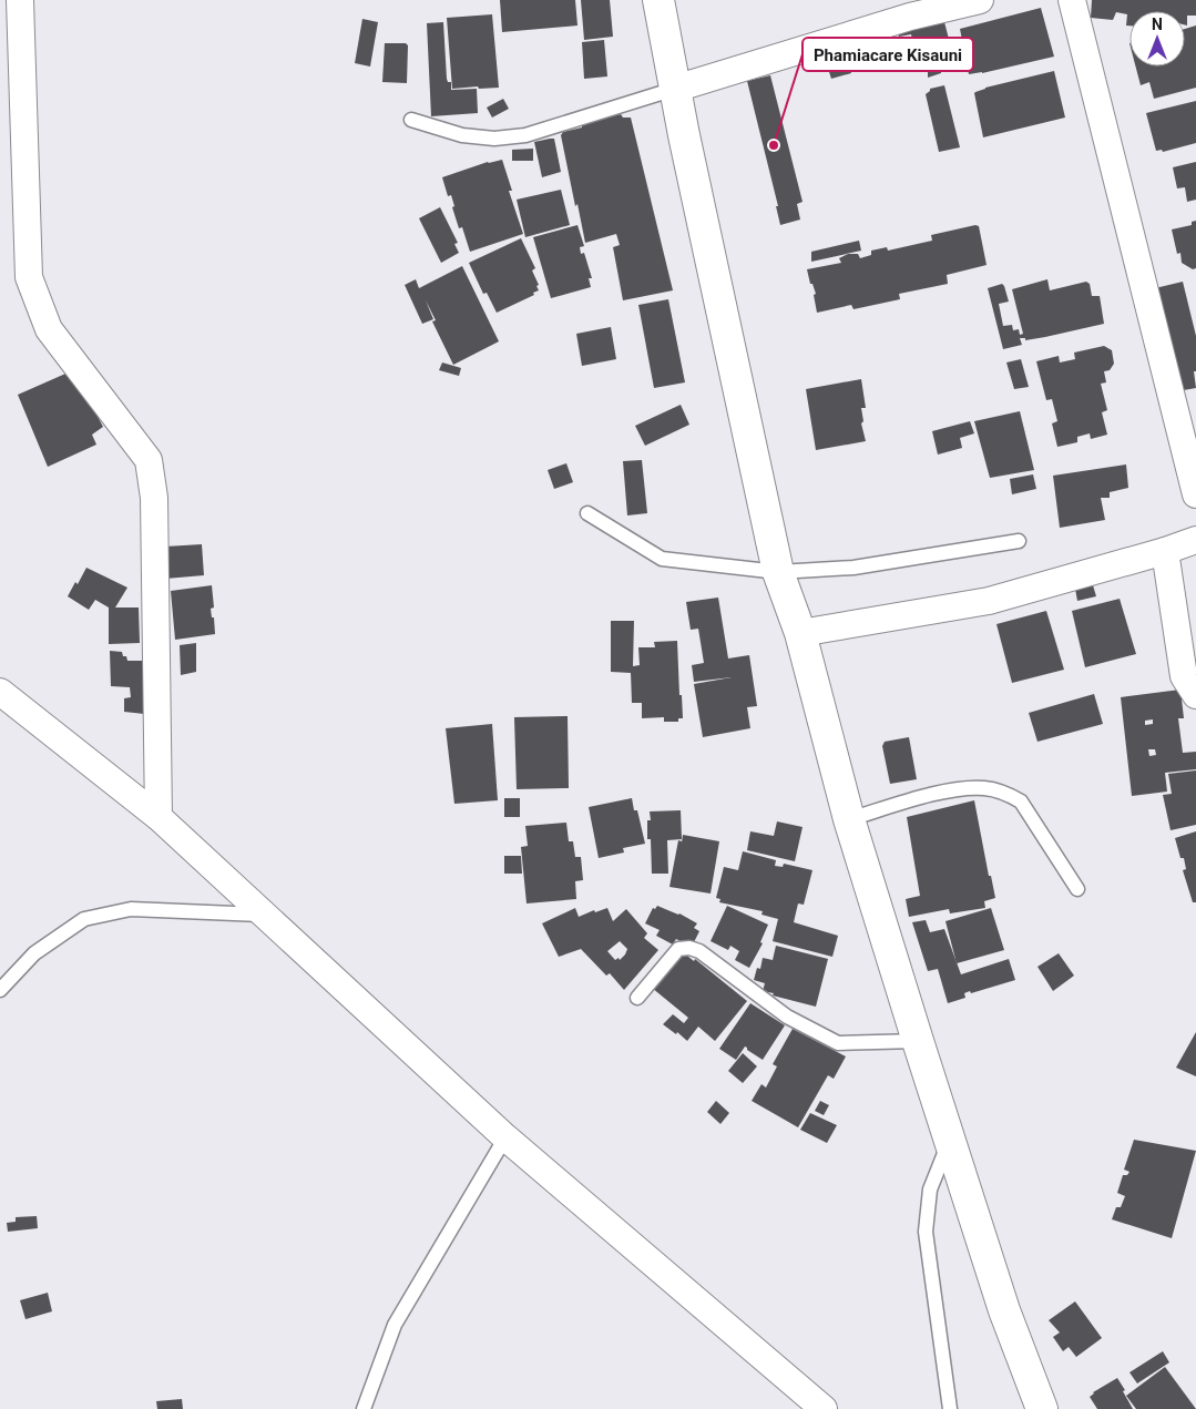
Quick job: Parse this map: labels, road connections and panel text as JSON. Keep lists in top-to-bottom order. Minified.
{"places":["Phamiacare Kisauni"],"north":"top"}
